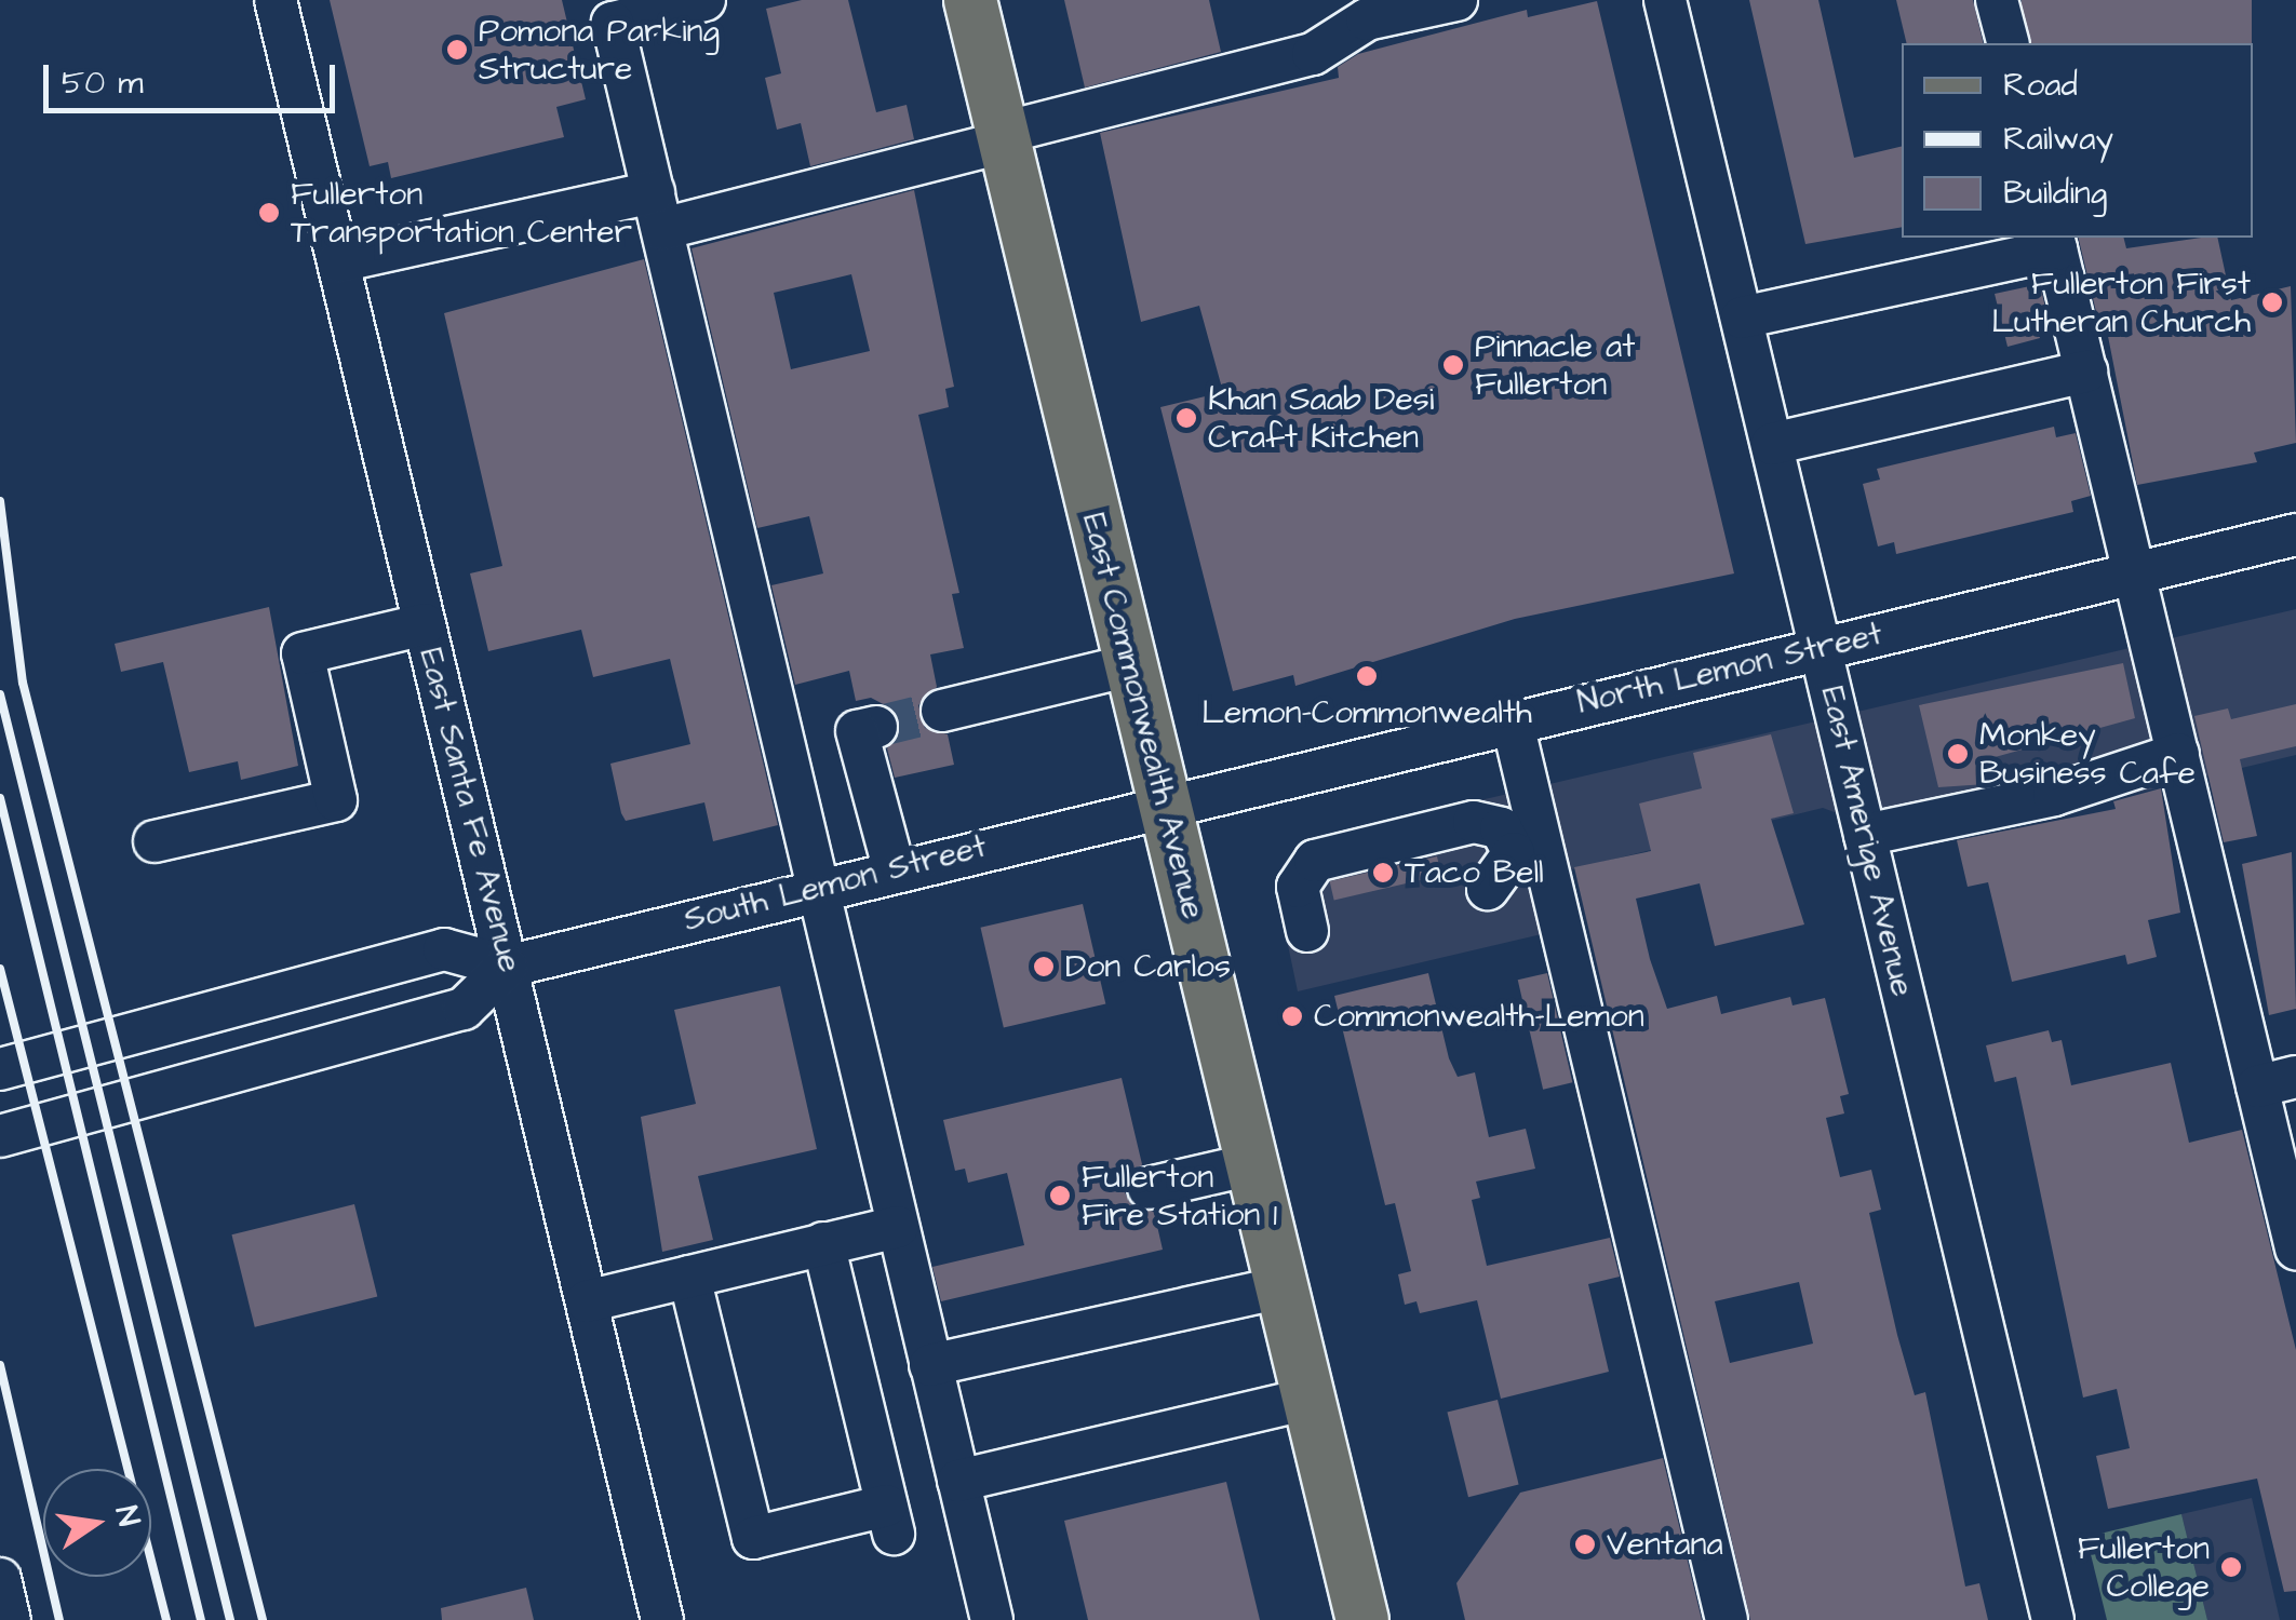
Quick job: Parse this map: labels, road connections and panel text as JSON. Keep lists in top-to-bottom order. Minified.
{"streets":{"main road":["East Commonwealth Avenue"],"street":["North Lemon Street","East Santa Fe Avenue","East Amerige Avenue","South Lemon Street"]},"crossings":[["North Lemon Street","East Commonwealth Avenue"],["North Lemon Street","East Amerige Avenue"],["North Lemon Street","South Lemon Street"],["East Commonwealth Avenue","South Lemon Street"],["East Santa Fe Avenue","South Lemon Street"]],"places":["Pomona Parking Structure","Fullerton Transportation Center","Fullerton First Lutheran Church","Pinnacle at Fullerton","Khan Saab Desi Craft Kitchen","Lemon-Commonwealth","Monkey Business Cafe","Taco Bell","Don Carlos","Commonwealth-Lemon","Fullerton Fire Station 1","Ventana","Fullerton College"],"legend":["Road","Railway","Building"],"scale_bar":"50 m","north":"right"}
